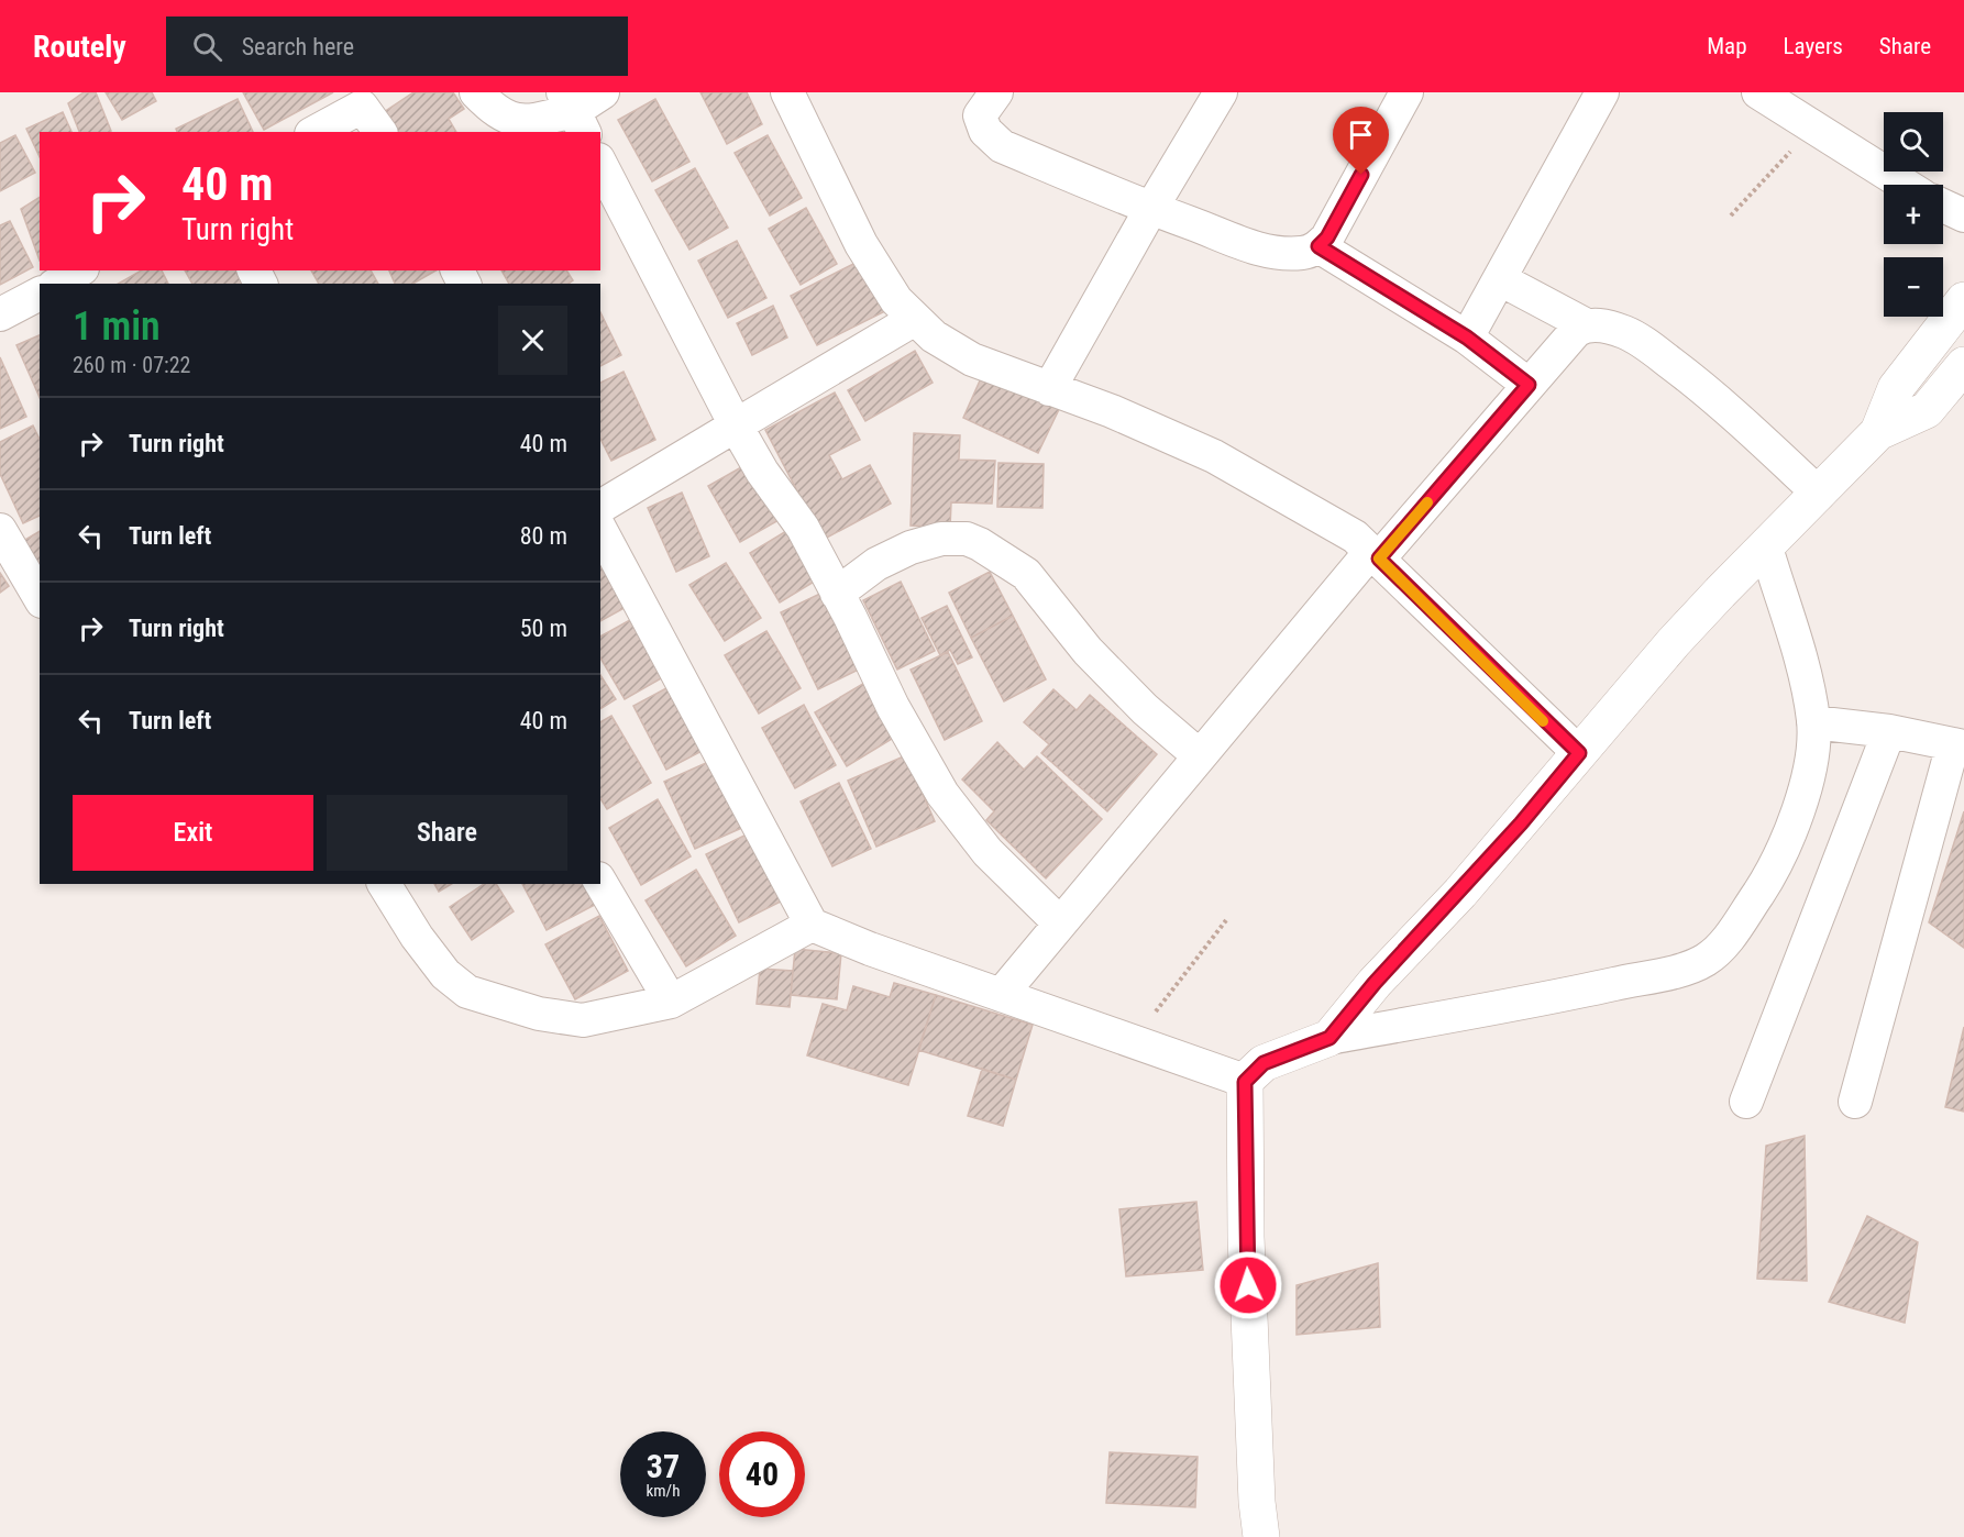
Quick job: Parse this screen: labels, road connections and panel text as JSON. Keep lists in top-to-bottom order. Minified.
{"page":{"header":"Routely","search":"Search here","nav":["Map","Layers","Share"],"map_buttons":["+","−"],"turn":["40 m","Turn right"],"heading":["1 min","260 m · 07:22"],"list":[{"name":"Turn right","value":"40 m"},{"name":"Turn left","value":"80 m"},{"name":"Turn right","value":"50 m"},{"name":"Turn left","value":"40 m"}],"buttons":["Exit","Share"],"speed":"37 km/h","limit":"40"}}
